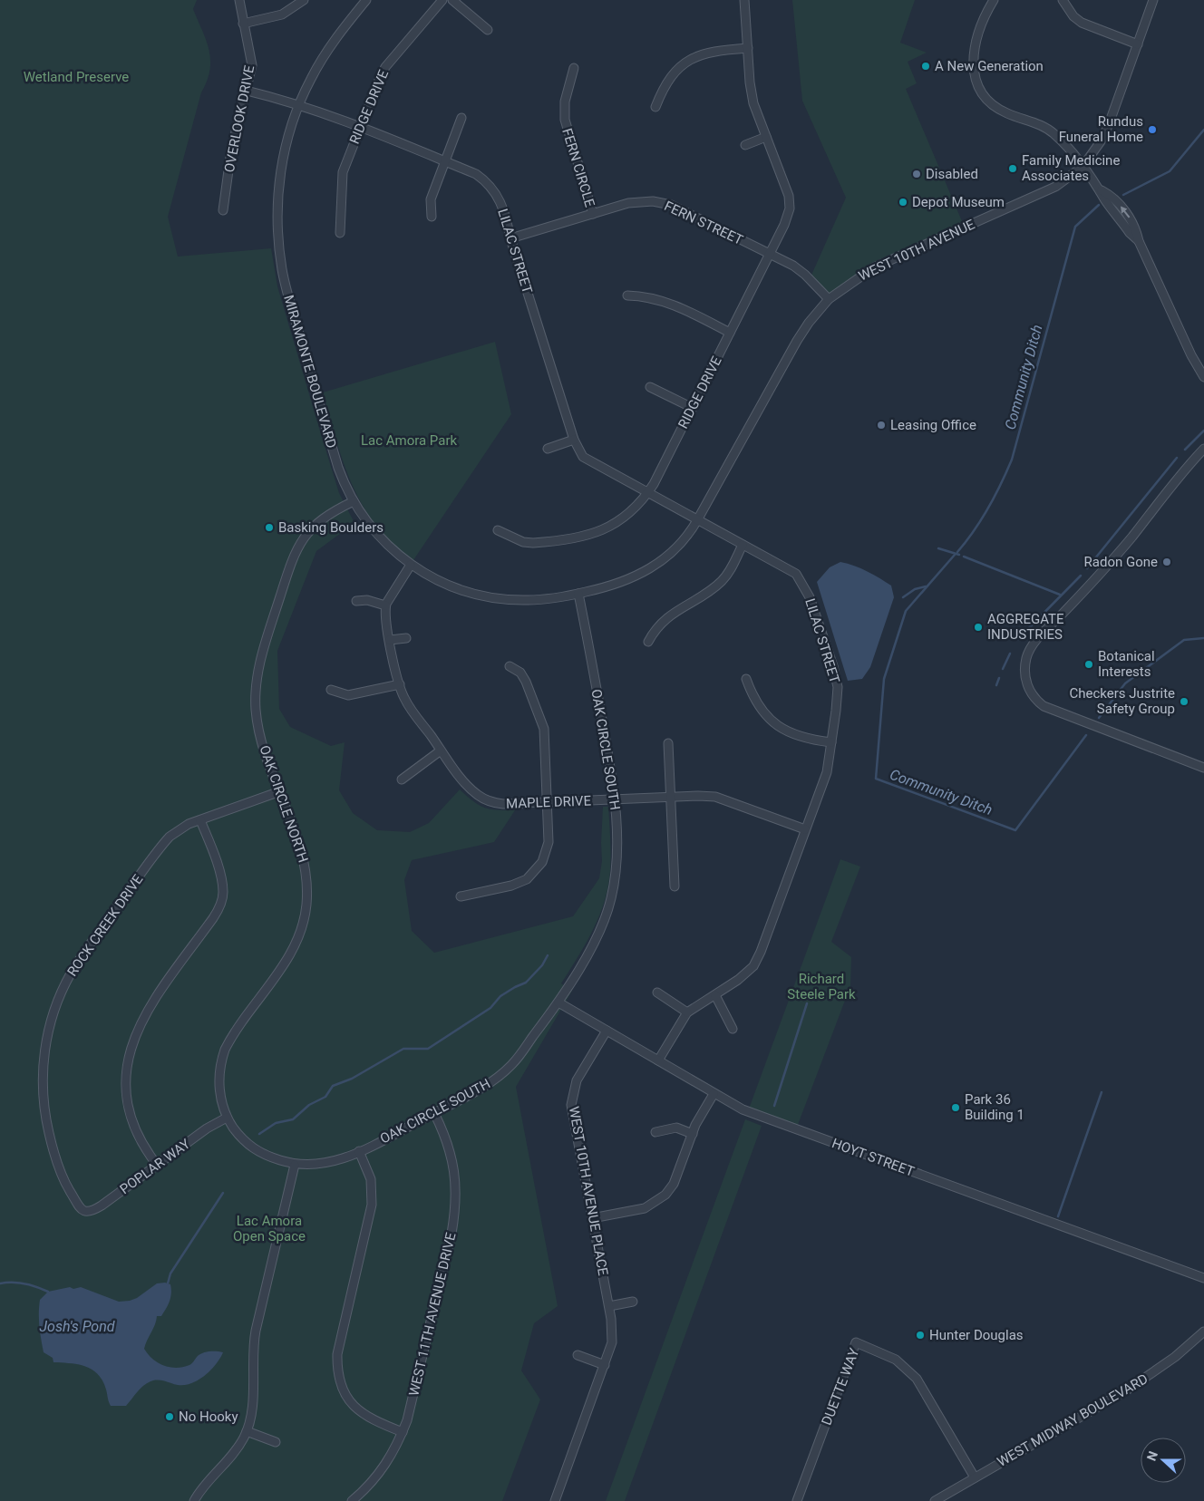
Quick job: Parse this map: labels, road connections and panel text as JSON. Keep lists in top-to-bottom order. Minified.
{"streets":{"street":["RIDGE DRIVE","OVERLOOK DRIVE","FERN CIRCLE","FERN STREET","WEST 10TH AVENUE","LILAC STREET","MIRAMONTE BOULEVARD","OAK CIRCLE SOUTH","MAPLE DRIVE","OAK CIRCLE NORTH","ROCK CREEK DRIVE","HOYT STREET","POPLAR WAY","WEST 10TH AVENUE PLACE","WEST 11TH AVENUE DRIVE","DUETTE WAY","WEST MIDWAY BOULEVARD"]},"crossings":[["RIDGE DRIVE","FERN STREET"],["RIDGE DRIVE","LILAC STREET"],["OVERLOOK DRIVE","LILAC STREET"],["FERN CIRCLE","FERN STREET"],["FERN STREET","WEST 10TH AVENUE"],["FERN STREET","LILAC STREET"],["WEST 10TH AVENUE","LILAC STREET"],["WEST 10TH AVENUE","MIRAMONTE BOULEVARD"],["WEST 10TH AVENUE","OAK CIRCLE SOUTH"],["LILAC STREET","MIRAMONTE BOULEVARD"],["LILAC STREET","MAPLE DRIVE"],["LILAC STREET","HOYT STREET"],["MIRAMONTE BOULEVARD","OAK CIRCLE SOUTH"],["MIRAMONTE BOULEVARD","OAK CIRCLE NORTH"],["OAK CIRCLE SOUTH","MAPLE DRIVE"],["OAK CIRCLE SOUTH","OAK CIRCLE NORTH"],["OAK CIRCLE SOUTH","HOYT STREET"],["OAK CIRCLE SOUTH","POPLAR WAY"],["OAK CIRCLE SOUTH","WEST 11TH AVENUE DRIVE"],["OAK CIRCLE NORTH","ROCK CREEK DRIVE"],["OAK CIRCLE NORTH","POPLAR WAY"],["ROCK CREEK DRIVE","POPLAR WAY"],["HOYT STREET","WEST 10TH AVENUE PLACE"],["DUETTE WAY","WEST MIDWAY BOULEVARD"]],"water":["Community Ditch","Josh's Pond"],"parks":["Wetland Preserve","Lac Amora Park","Richard Steele Park","Lac Amora Open Space"],"places":["A New Generation","Rundus Funeral Home","Family Medicine Associates","Disabled","Depot Museum","Leasing Office","Basking Boulders","Radon Gone","AGGREGATE INDUSTRIES","Botanical Interests","Checkers Justrite Safety Group","Park 36 Building 1","Hunter Douglas","No Hooky"],"north":"left"}
